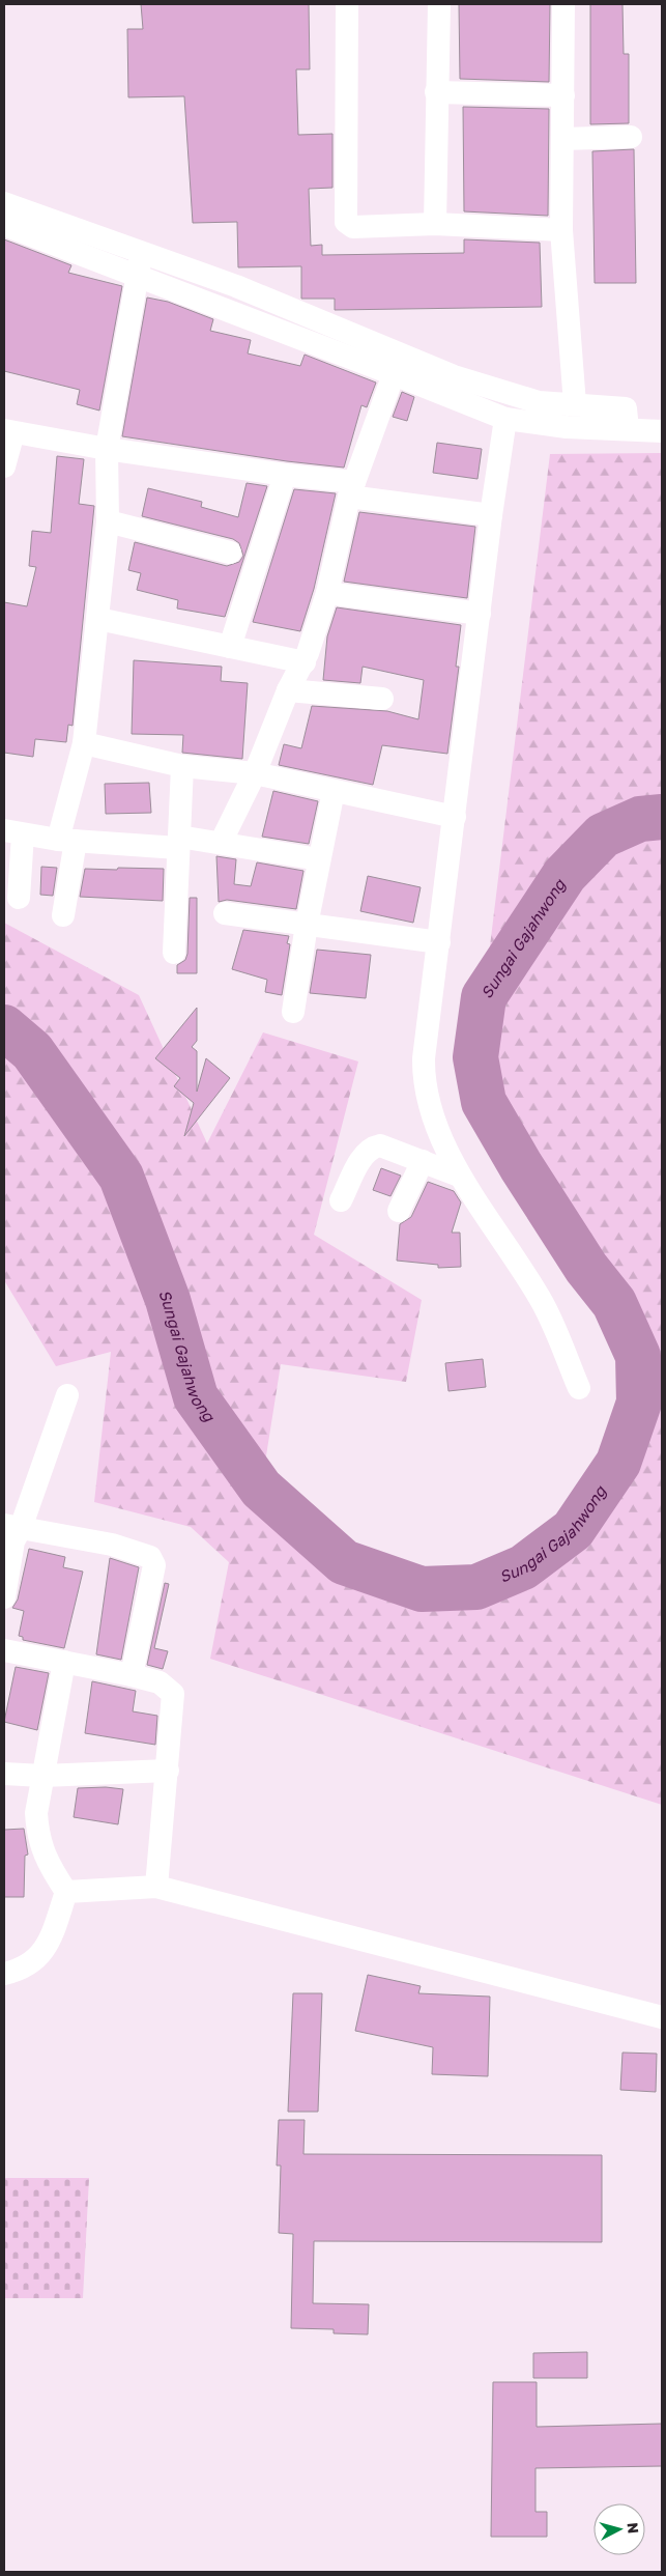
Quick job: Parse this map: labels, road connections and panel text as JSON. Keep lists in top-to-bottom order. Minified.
{"water":["Sungai Gajahwong"],"north":"right"}
